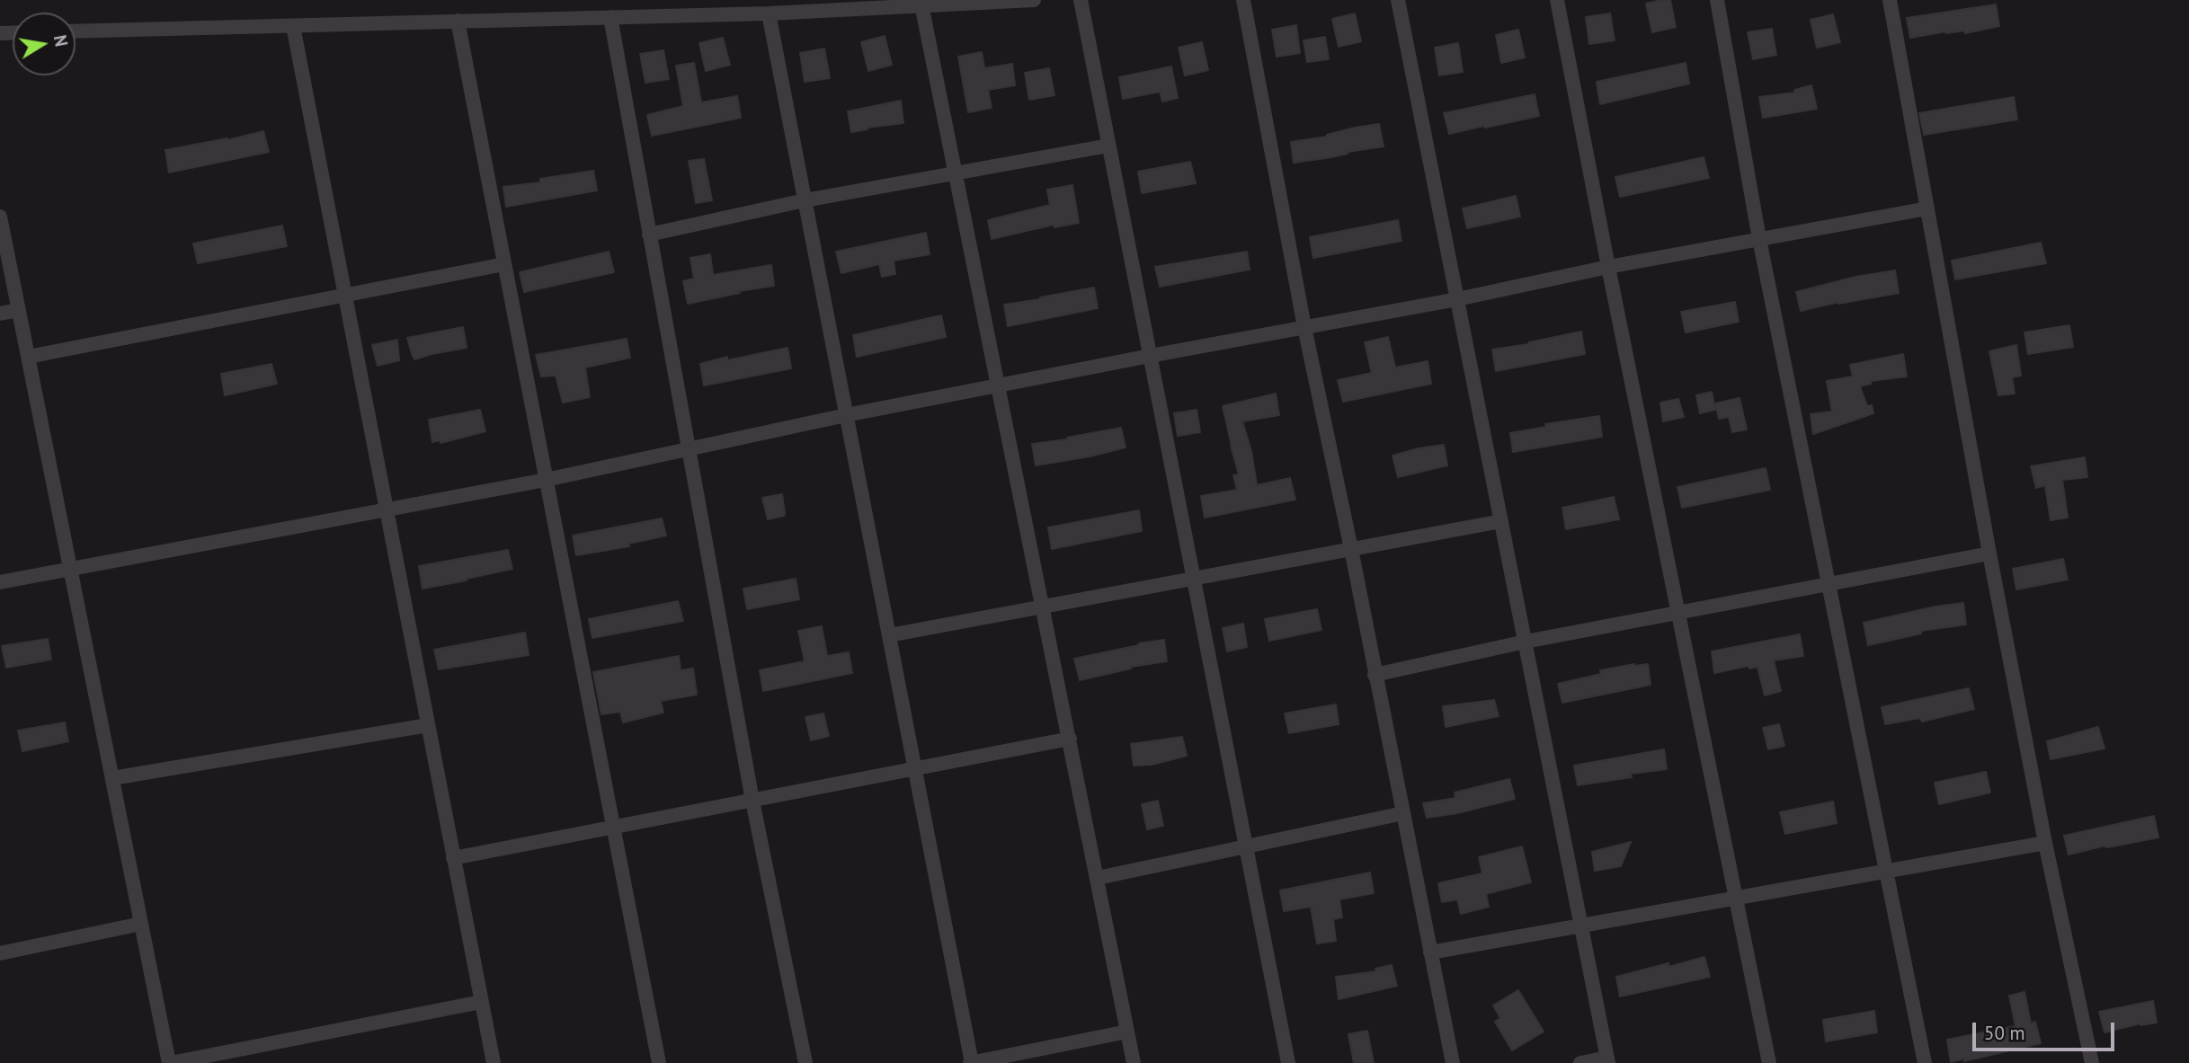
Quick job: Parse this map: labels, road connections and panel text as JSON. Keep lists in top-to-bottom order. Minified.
{"scale_bar":"50 m","north":"right"}
